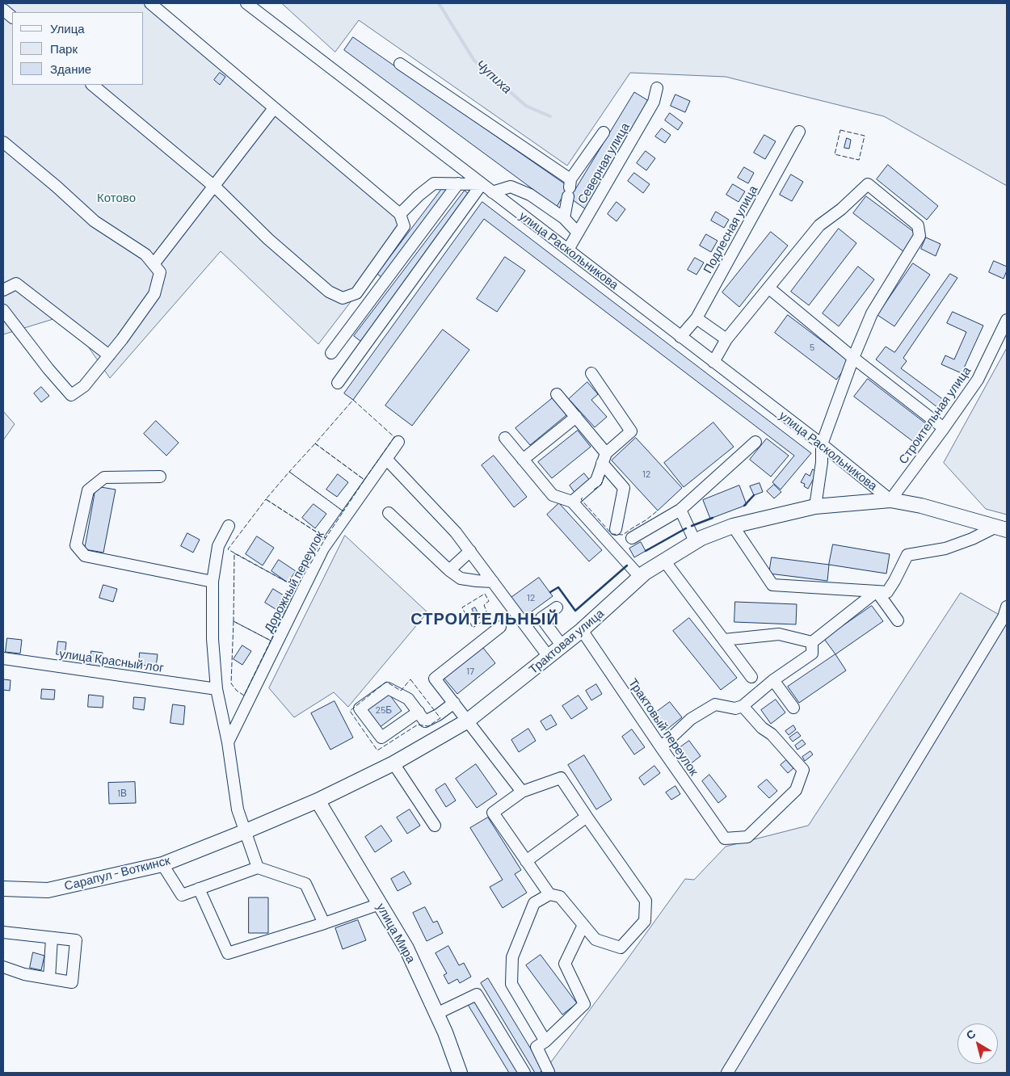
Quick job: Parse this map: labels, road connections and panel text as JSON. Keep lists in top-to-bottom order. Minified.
{"streets":{"main road":["улица Раскольникова","Трактовая улица","Сарапул - Воткинск","улица Мира"],"street":["Северная улица","Подлесная улица","Строительная улица","Дорожный переулок","улица Красный лог","Трактовый переулок"]},"crossings":[["Северная улица","улица Раскольникова"],["Подлесная улица","улица Раскольникова"],["улица Раскольникова","Строительная улица"],["улица Раскольникова","Трактовая улица"],["Трактовая улица","Трактовый переулок"],["Трактовая улица","Сарапул - Воткинск"],["Трактовая улица","улица Мира"],["Сарапул - Воткинск","улица Мира"]],"districts":["СТРОИТЕЛЬНЫЙ"],"water":["Чупиха"],"parks":["Котово"],"house_numbers":["5","12","12","17","25Б","1В"],"legend":["Улица","Парк","Здание"],"north":"top left"}
